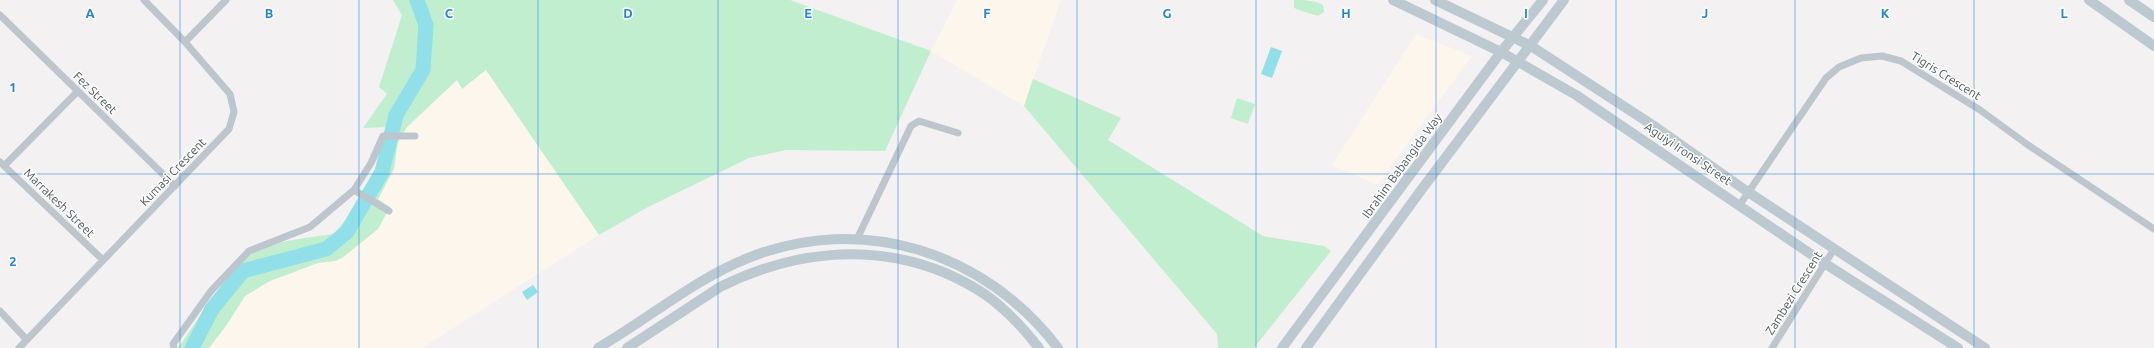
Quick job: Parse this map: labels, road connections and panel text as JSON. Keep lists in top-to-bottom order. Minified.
{"streets":{"main road":["Aguiyi Ironsi Street","Ibrahim Babangida Way"],"street":["Tigris Crescent","Fez Street","Kumasi Crescent","Marrakesh Street","Zambezi Crescent"]},"crossings":[["Tigris Crescent","Aguiyi Ironsi Street"],["Fez Street","Kumasi Crescent"],["Aguiyi Ironsi Street","Ibrahim Babangida Way"],["Aguiyi Ironsi Street","Zambezi Crescent"],["Kumasi Crescent","Marrakesh Street"]],"grid":{"columns":["A","B","C","D","E","F","G","H","I","J","K","L"],"rows":["1","2"]}}
